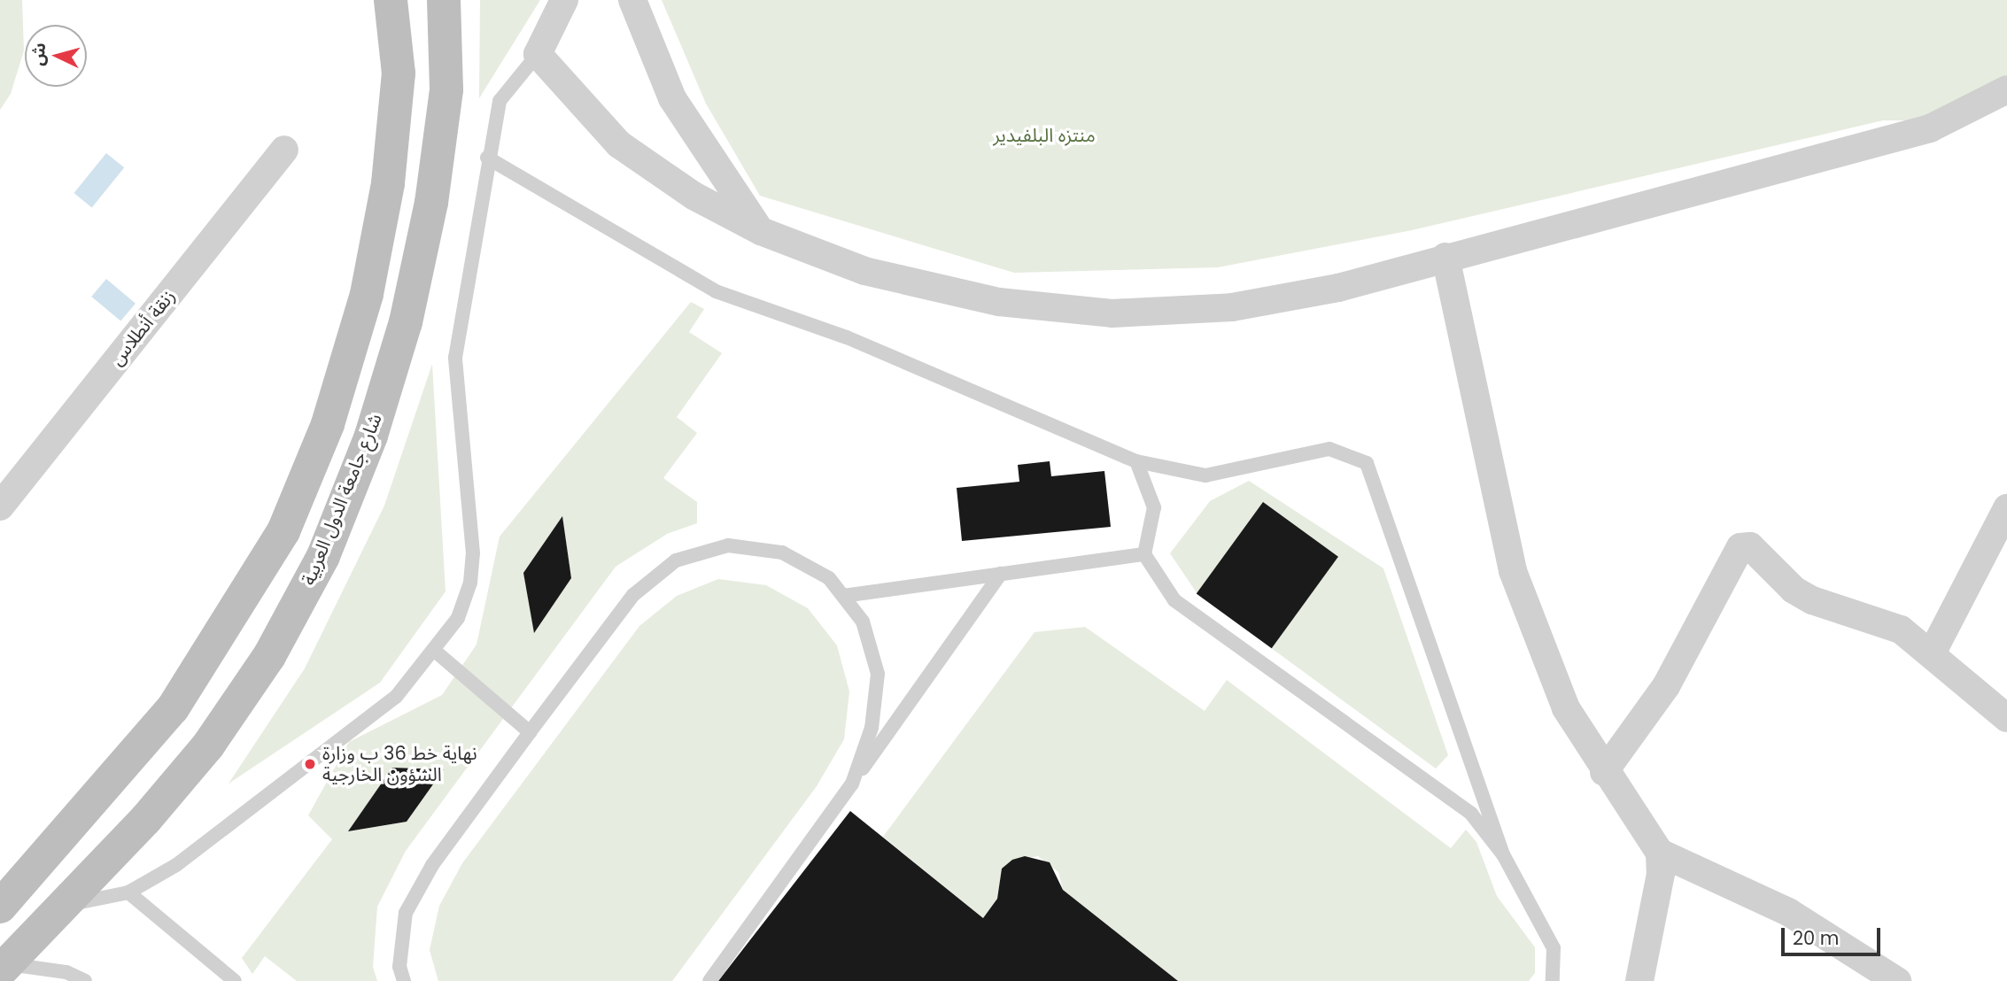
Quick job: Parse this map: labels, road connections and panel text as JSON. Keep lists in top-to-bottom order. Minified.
{"streets":{"street":["زنقة أنطلاس","شارع جامعة الدول العربية"]},"parks":["منتزه البلفيدير"],"places":["نهاية خط 36 ب وزارة الشؤون الخارجية"],"scale_bar":"20 m","north":"left"}
